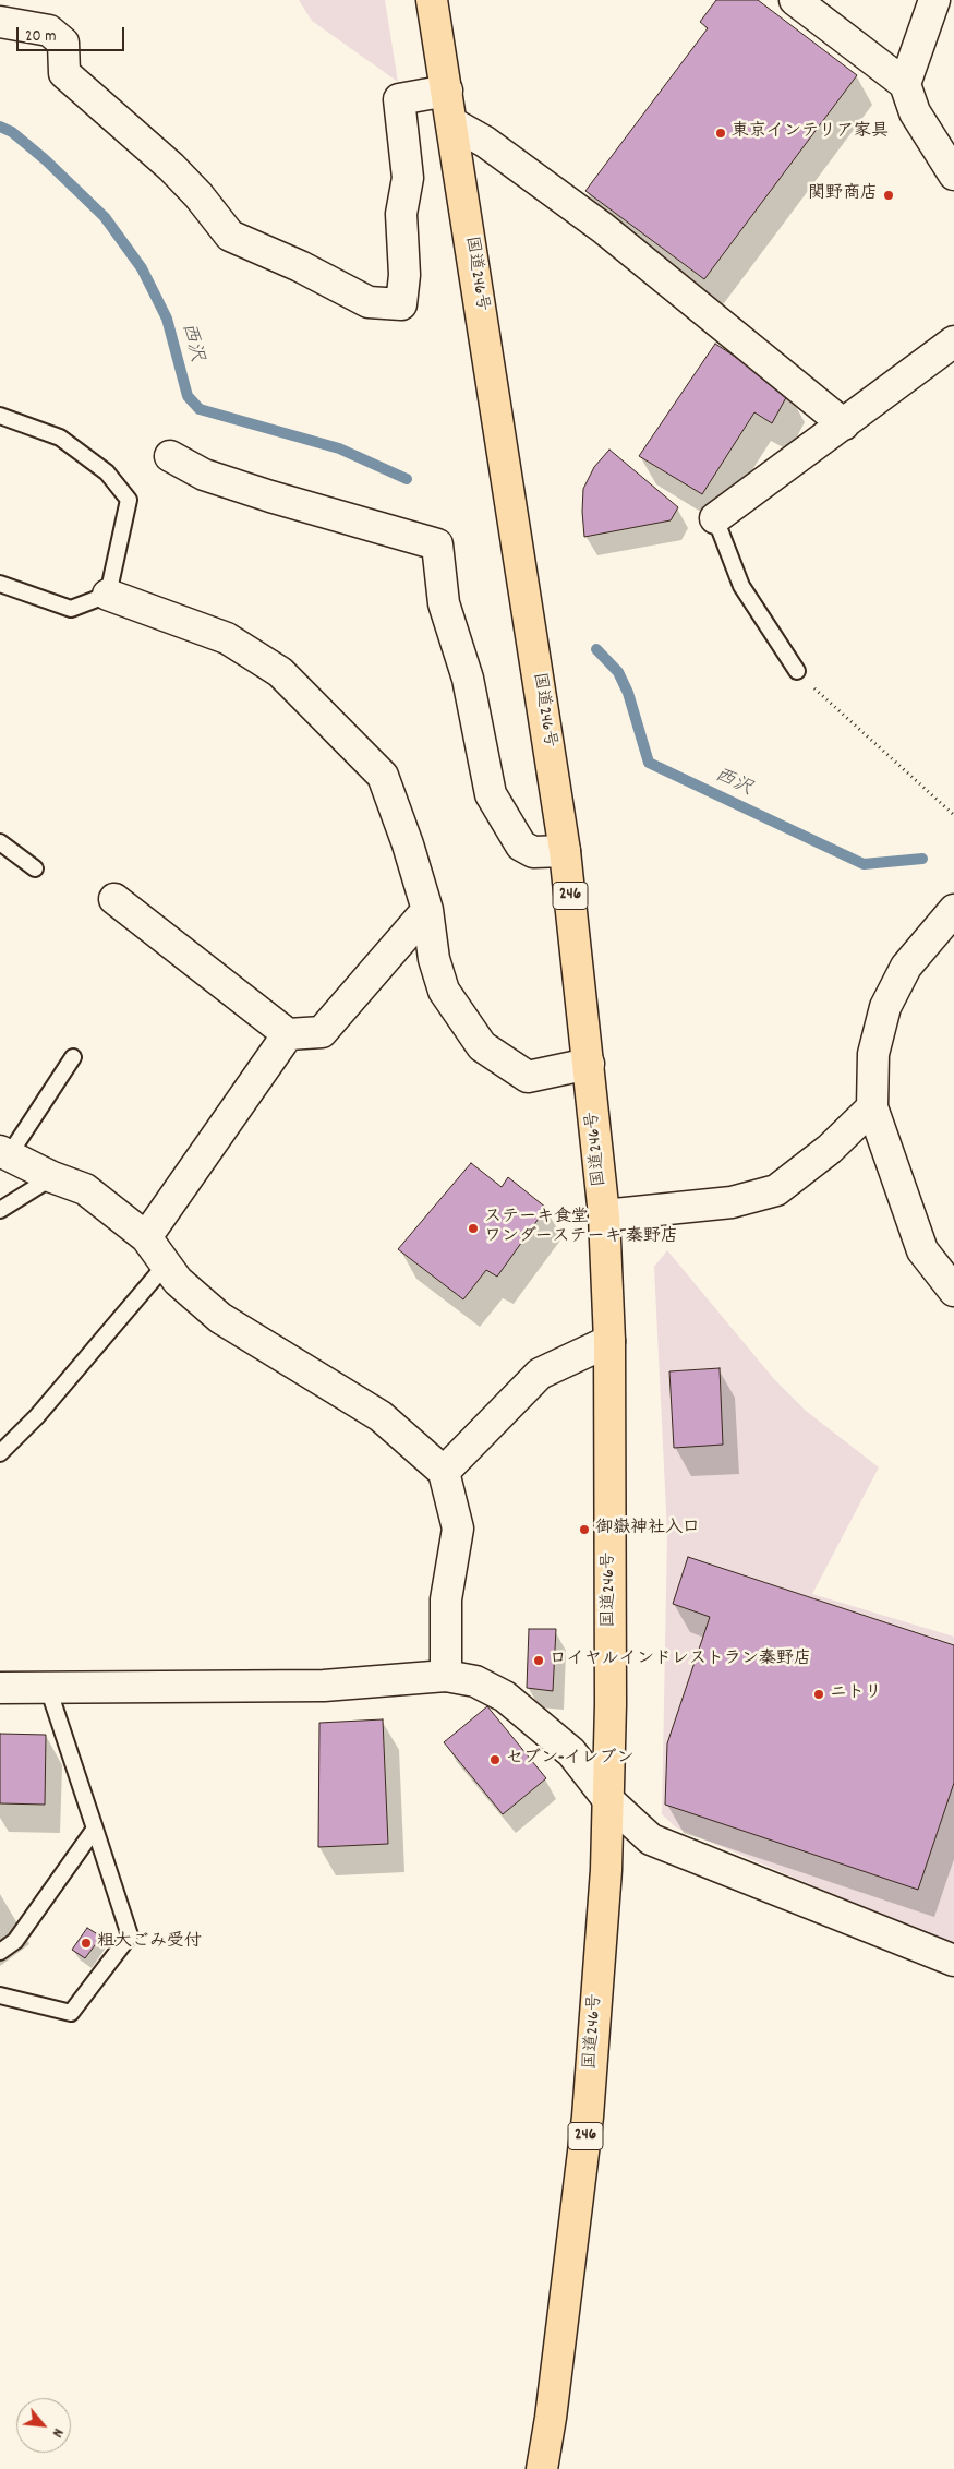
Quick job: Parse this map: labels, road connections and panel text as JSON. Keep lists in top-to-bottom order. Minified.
{"streets":{"highway":["国道246号","246"]},"water":["西沢"],"places":["東京インテリア家具","関野商店","ステーキ食堂 ワンダーステーキ 秦野店","御嶽神社入口","ロイヤルインドレストラン秦野店","ニトリ","セブン-イレブン","粗大ごみ受付"],"scale_bar":"20 m","north":"bottom right"}
